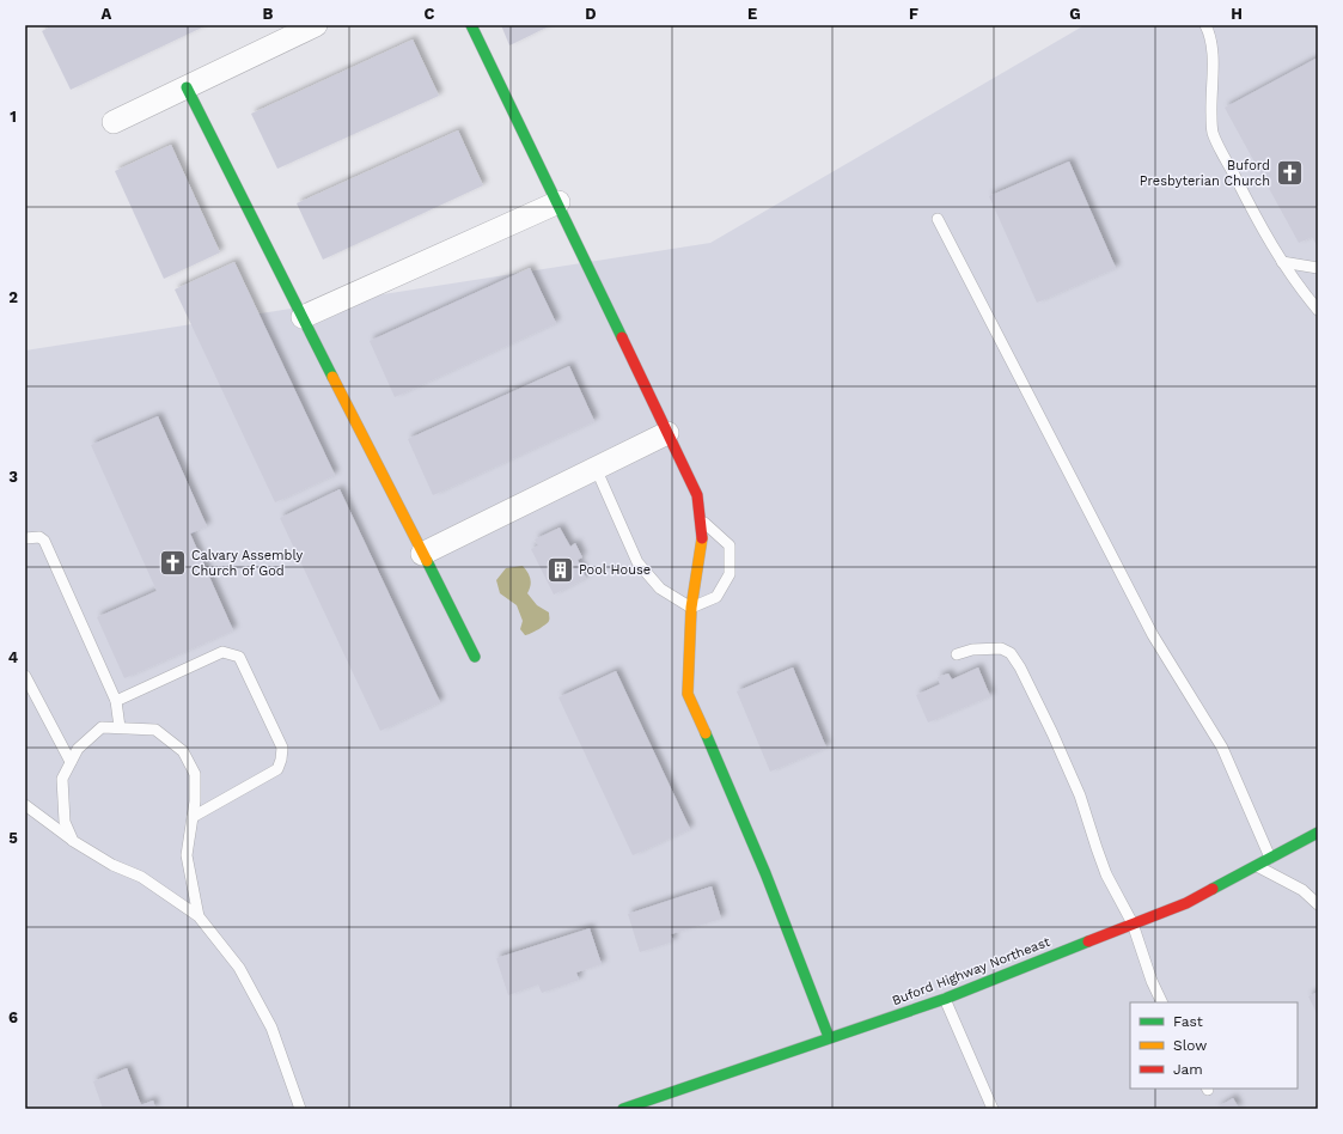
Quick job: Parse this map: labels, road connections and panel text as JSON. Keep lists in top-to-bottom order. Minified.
{"streets":{"street":["Buford Highway Northeast"]},"places":{"church":["Buford Presbyterian Church","Calvary Assembly Church of God"],"building":["Pool House"]},"legend":["Fast","Slow","Jam"],"grid":{"columns":["A","B","C","D","E","F","G","H"],"rows":["1","2","3","4","5","6"]}}
